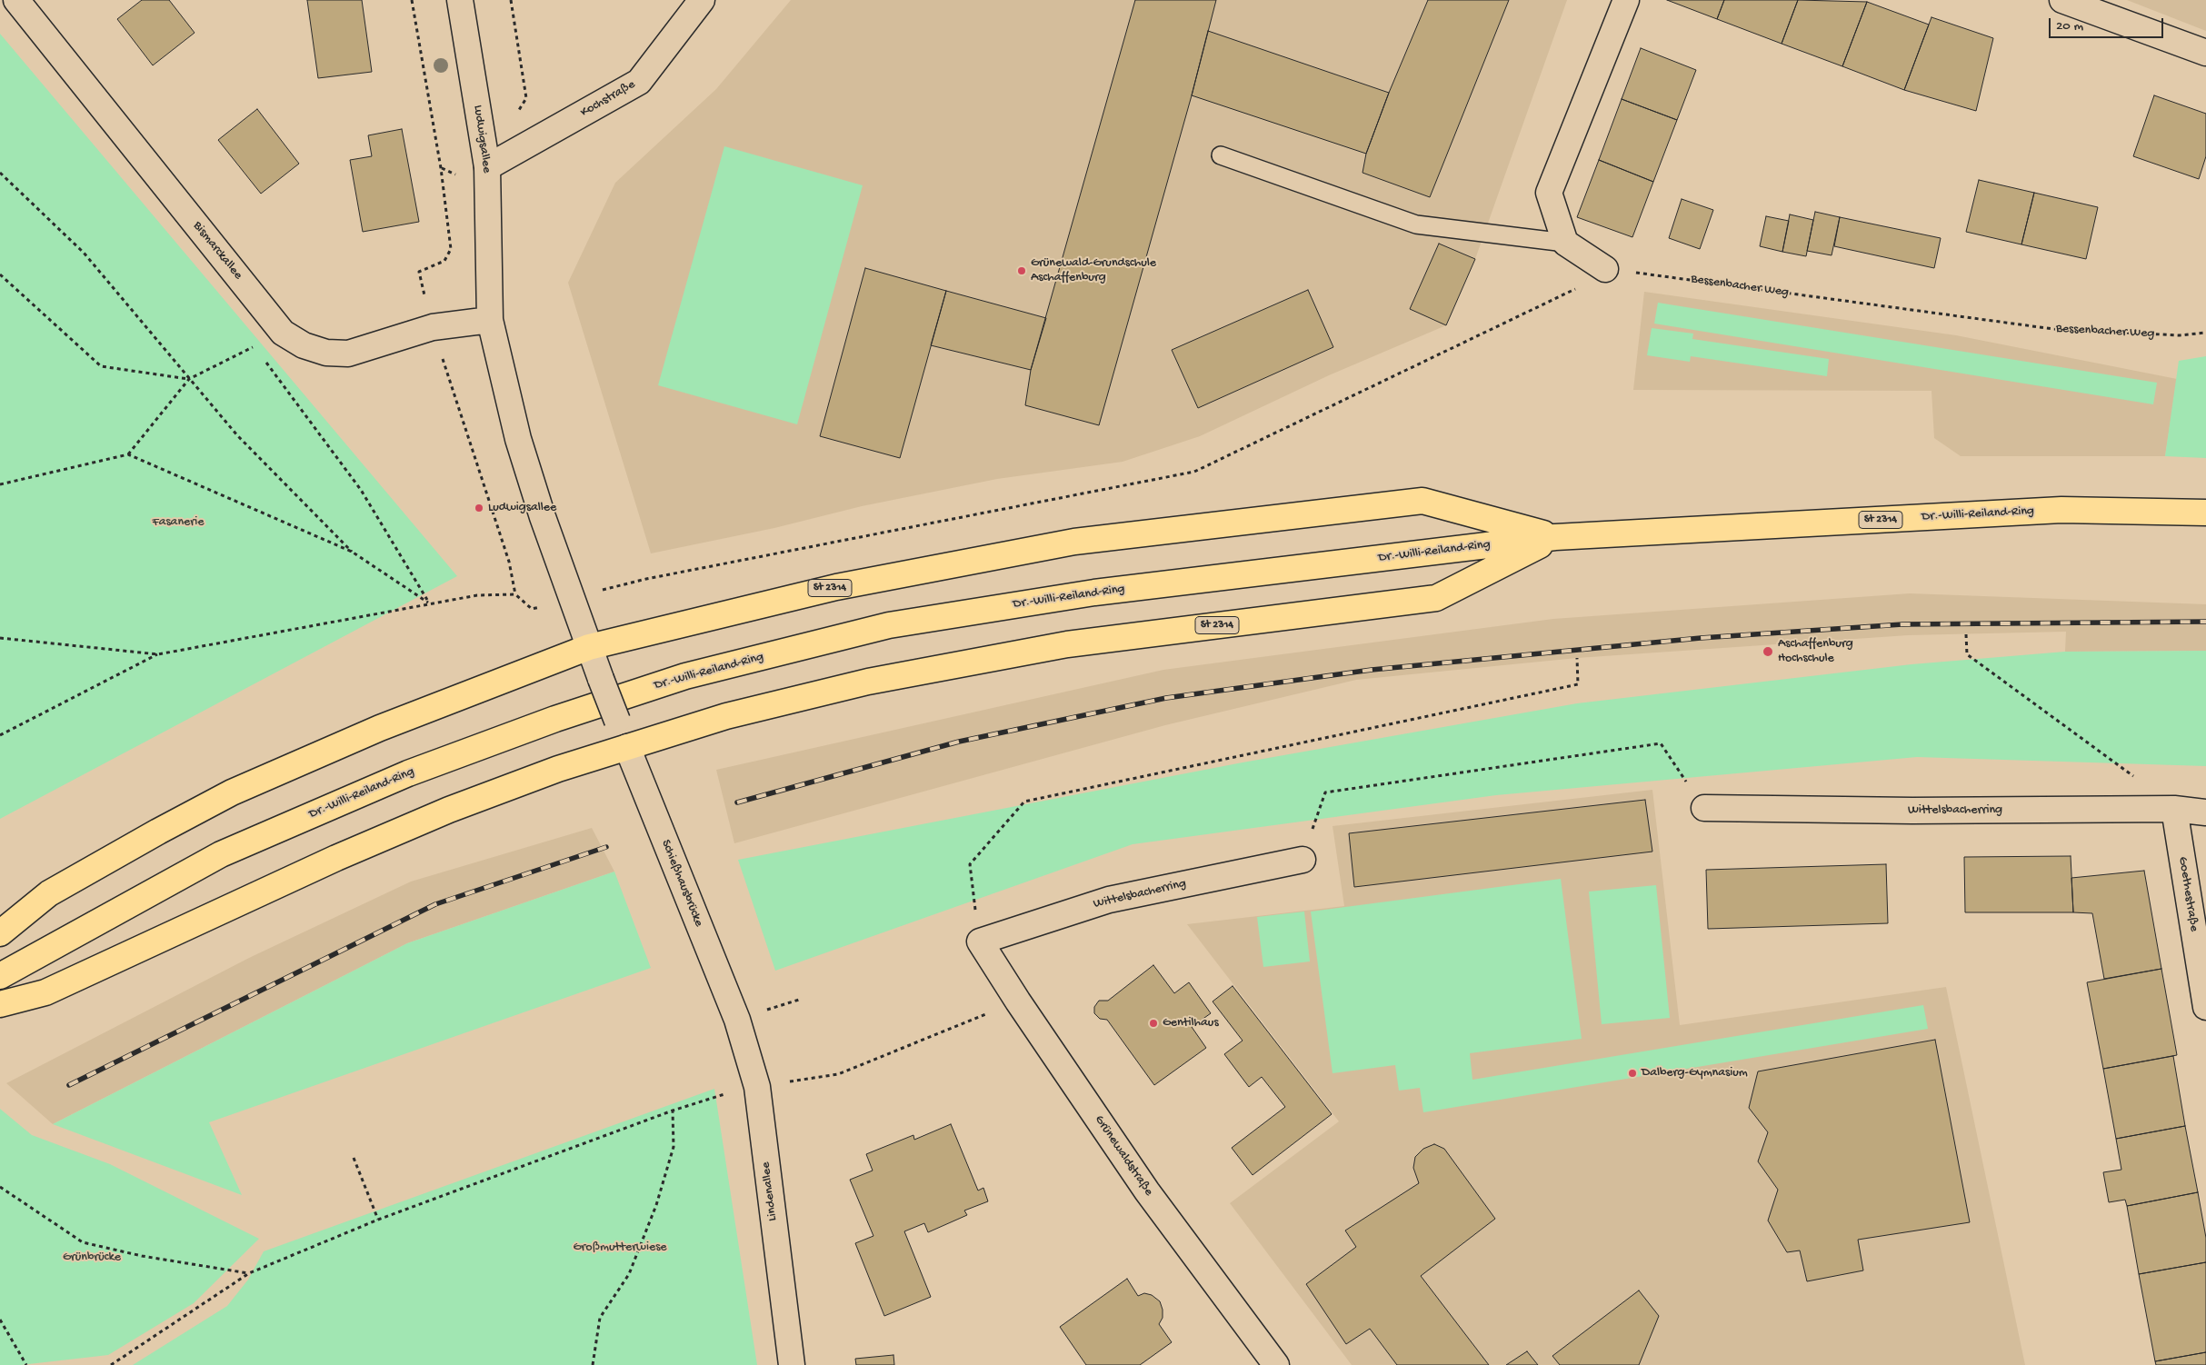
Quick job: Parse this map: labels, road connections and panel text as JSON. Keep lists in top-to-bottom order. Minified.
{"streets":{"highway":["Dr.-Willi-Reiland-Ring","St 2314"],"street":["Kochstraße","Ludwigsallee","Bismarckallee","Wittelsbacherring","Schießhausbrücke","Goethestraße","Grünewaldstraße","Lindenallee"],"path":["Bessenbacher Weg"]},"crossings":[["Kochstraße","Ludwigsallee"],["Ludwigsallee","Bismarckallee"],["Ludwigsallee","St 2314"],["Ludwigsallee","Schießhausbrücke"],["Dr.-Willi-Reiland-Ring","St 2314"],["St 2314","Schießhausbrücke"],["Wittelsbacherring","Goethestraße"],["Wittelsbacherring","Grünewaldstraße"],["Schießhausbrücke","Lindenallee"]],"parks":["Fasanerie","Großmutterwiese","Grünbrücke"],"places":["Grünewald-Grundschule Aschaffenburg","Ludwigsallee","Aschaffenburg Hochschule","Gentilhaus","Dalberg-Gymnasium"],"scale_bar":"20 m"}
